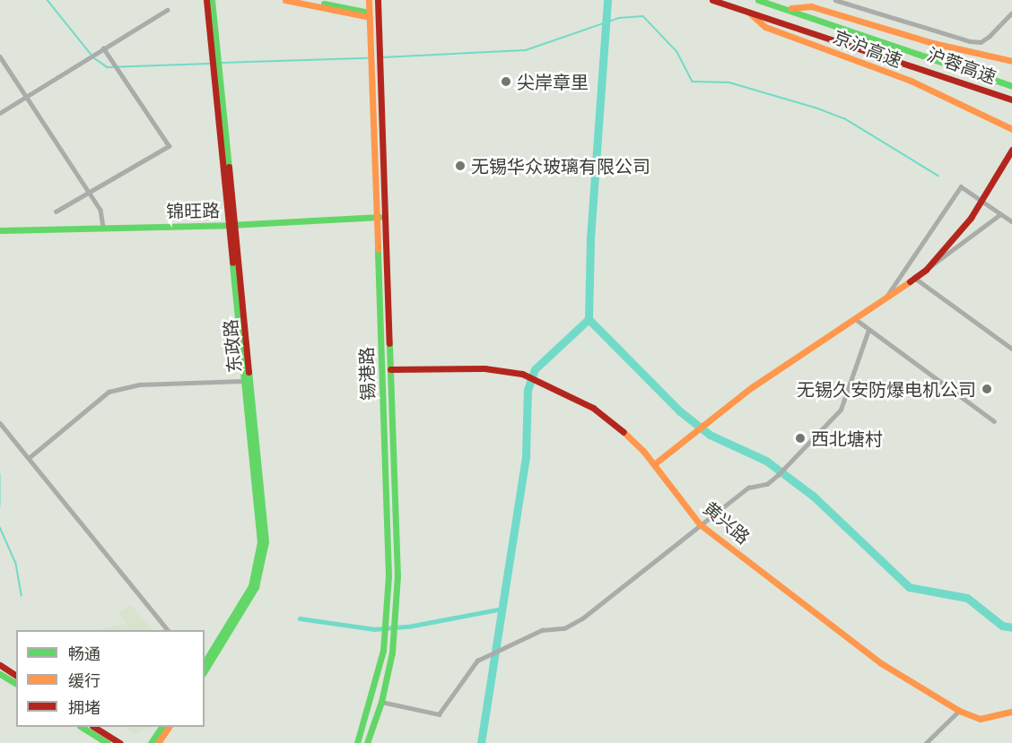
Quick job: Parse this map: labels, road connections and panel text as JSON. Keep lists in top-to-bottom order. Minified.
{"streets":{"main road":["京沪高速","沪蓉高速","锦旺路","东政路","锡港路","黄兴路"]},"crossings":[["京沪高速","沪蓉高速"],["锦旺路","东政路"],["锦旺路","锡港路"],["锡港路","黄兴路"]],"places":["尖岸章里","无锡华众玻璃有限公司","无锡久安防爆电机公司","西北塘村"],"legend":["畅通","缓行","拥堵"]}
